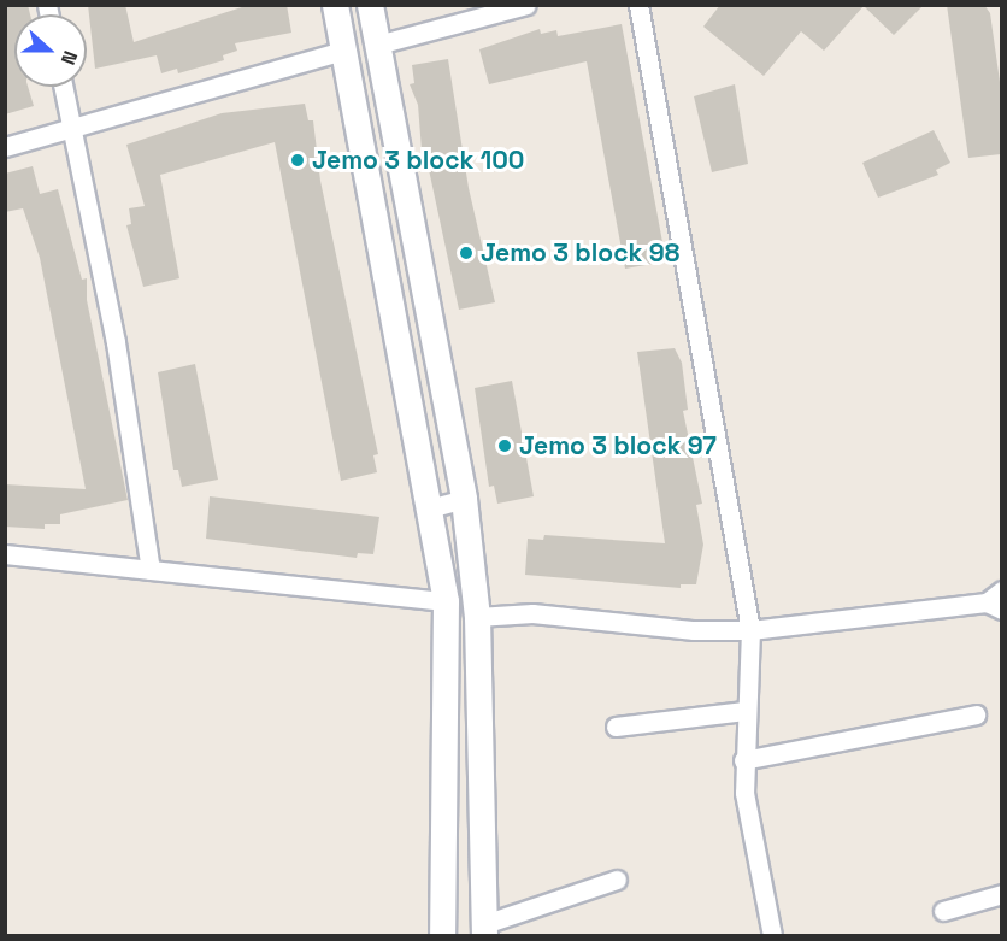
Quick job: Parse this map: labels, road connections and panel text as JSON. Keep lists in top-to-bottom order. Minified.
{"places":["Jemo 3 block 100","Jemo 3 block 98","Jemo 3 block 97"],"north":"right"}
